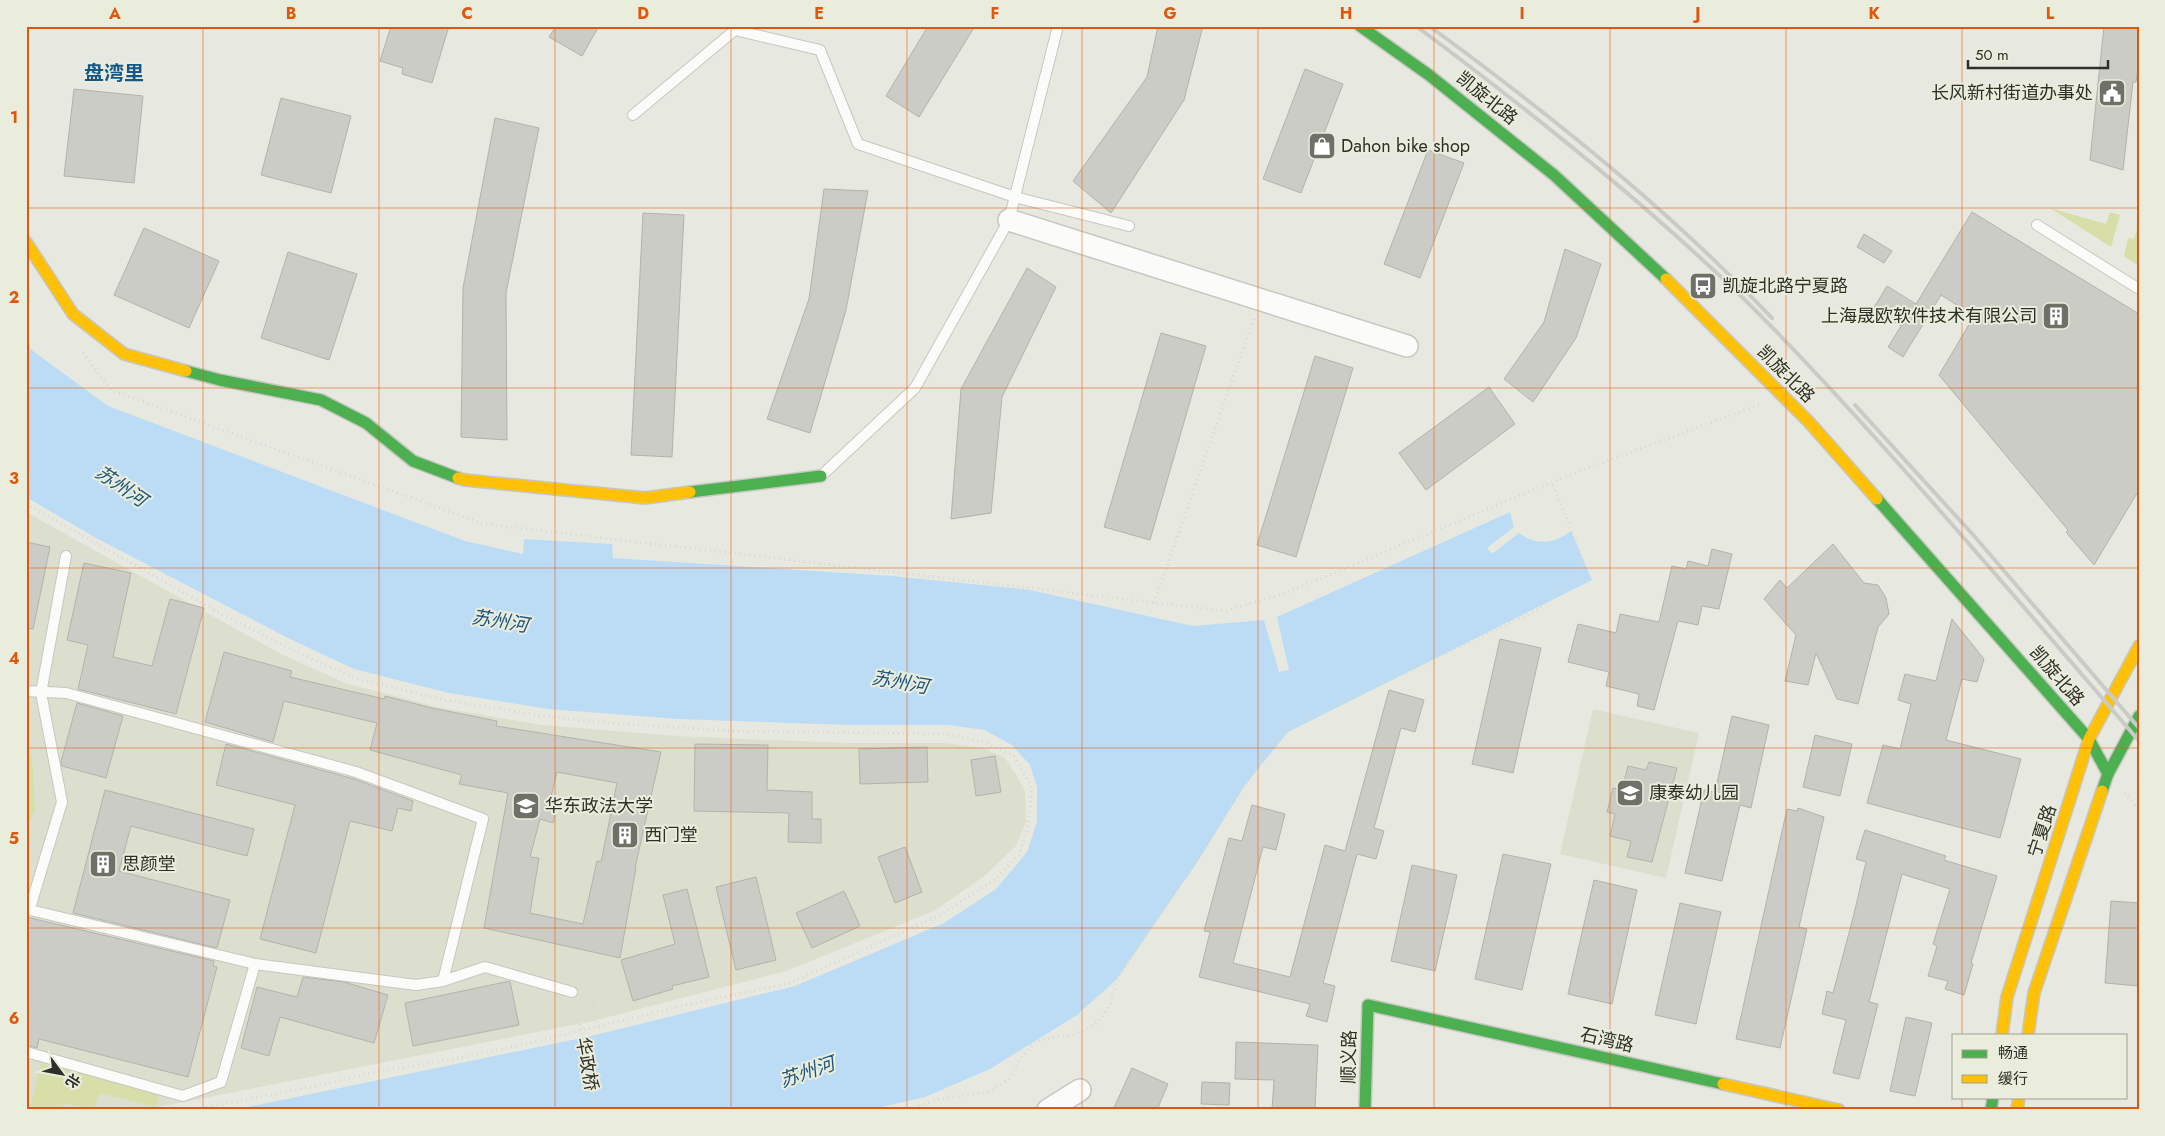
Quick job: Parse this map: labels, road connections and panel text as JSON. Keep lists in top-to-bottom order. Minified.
{"streets":{"street":["凯旋北路","宁夏路","石湾路","顺义路"],"path":["华政桥"]},"crossings":[["凯旋北路","宁夏路"],["石湾路","顺义路"]],"districts":["盘湾里"],"water":["苏州河"],"places":{"public building":["长风新村街道办事处"],"shop":["Dahon bike shop"],"bus stop":["凯旋北路宁夏路"],"building":["上海晟欧软件技术有限公司","西门堂","思颜堂"],"school or university":["康泰幼儿园","华东政法大学"]},"legend":["畅通","缓行"],"scale_bar":"50 m","north":"bottom right","grid":{"columns":["A","B","C","D","E","F","G","H","I","J","K","L"],"rows":["1","2","3","4","5","6"]}}
